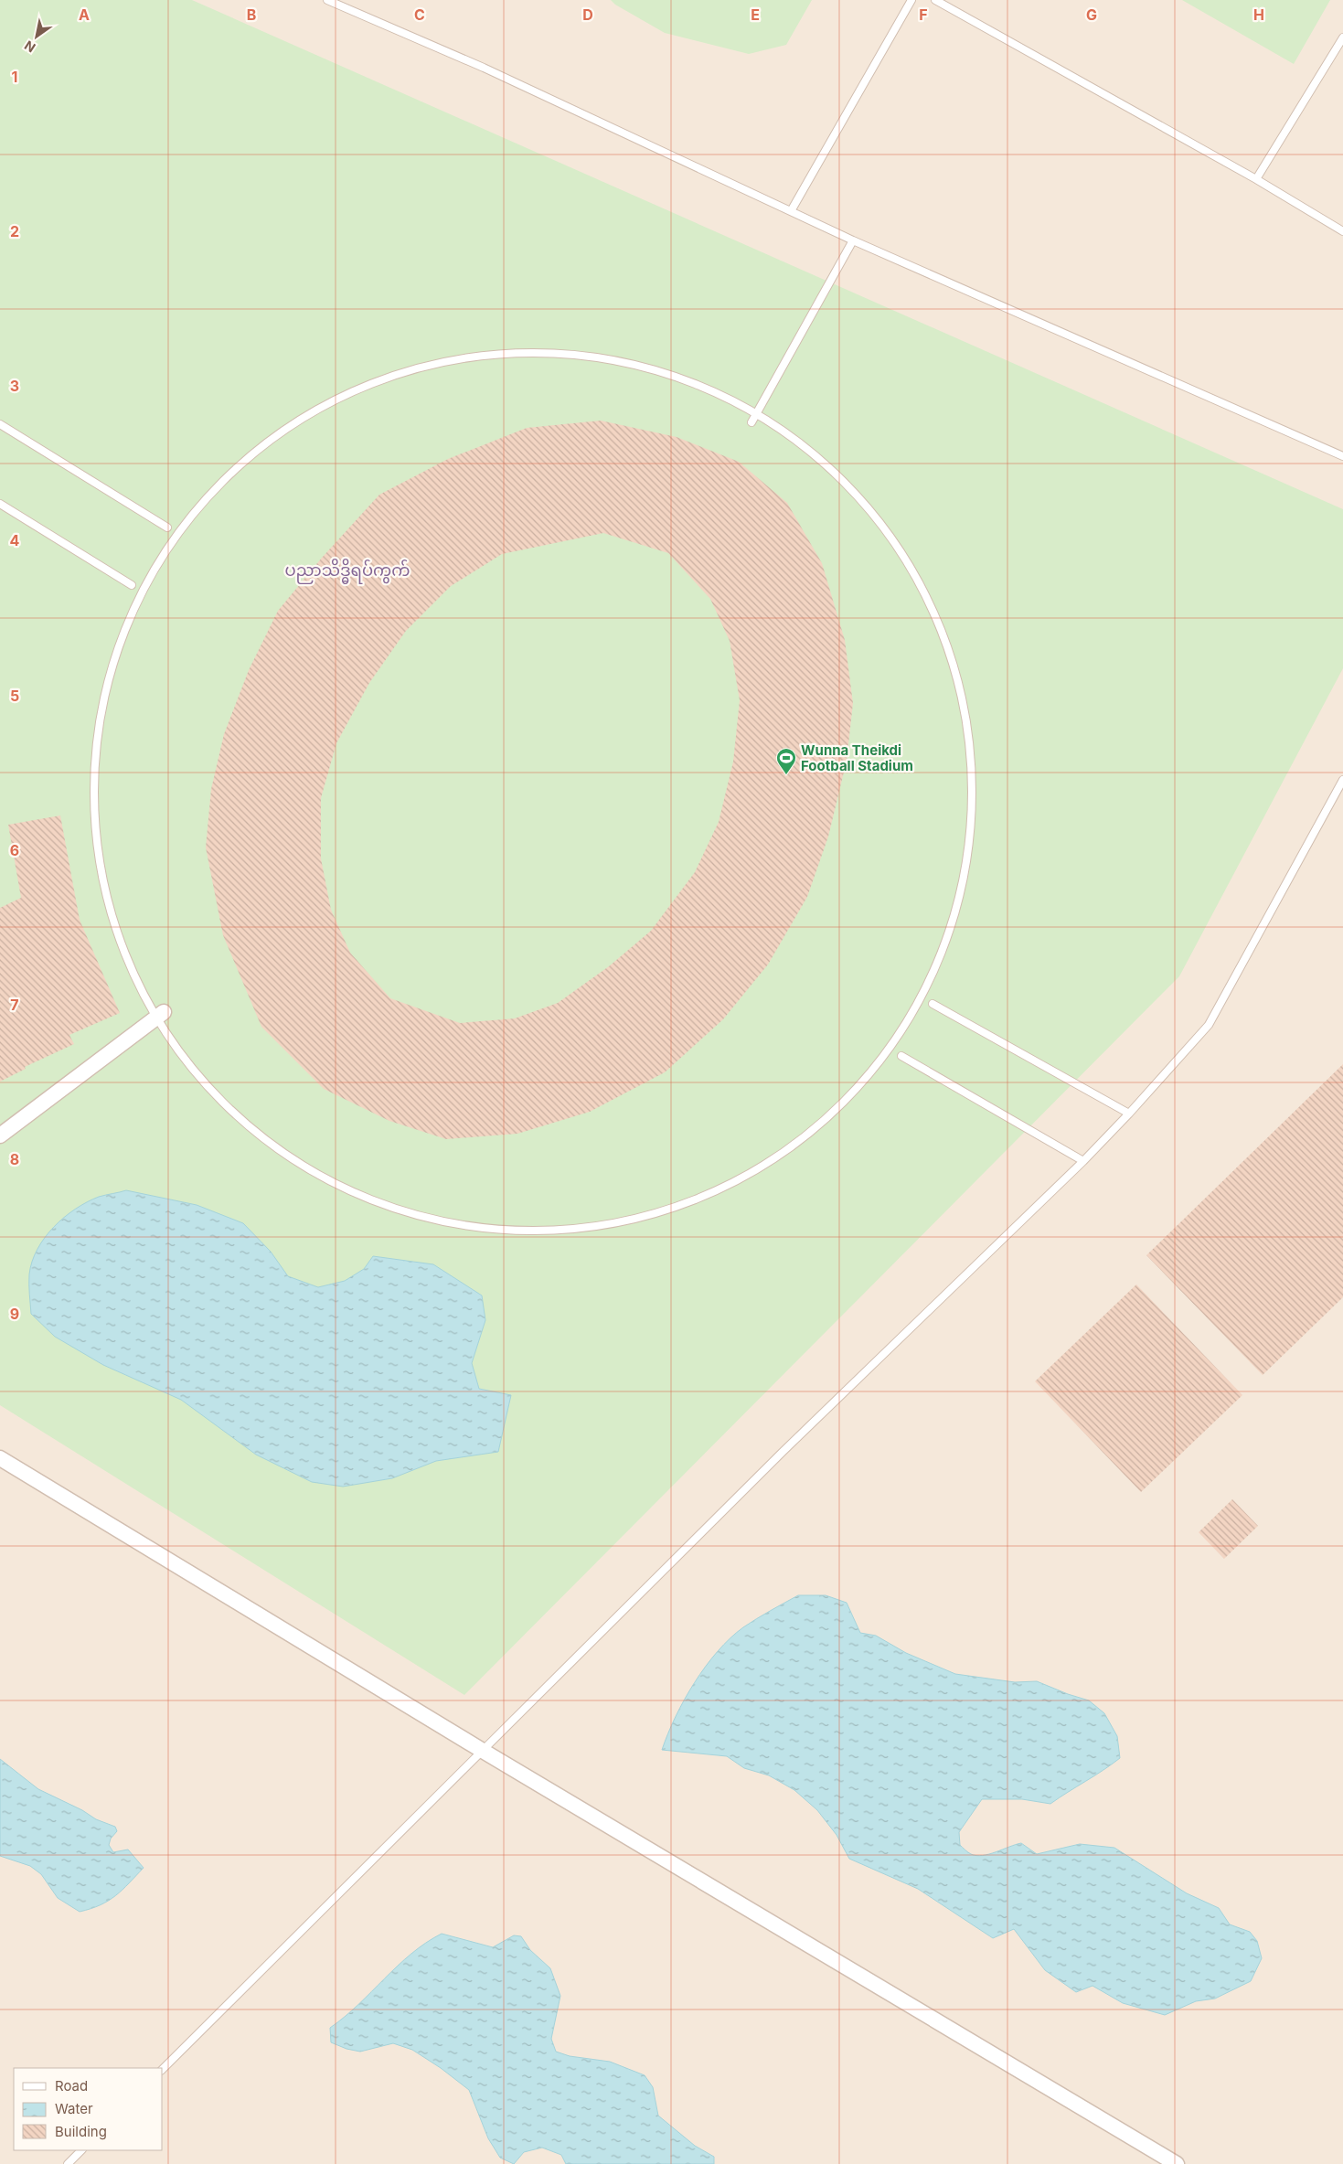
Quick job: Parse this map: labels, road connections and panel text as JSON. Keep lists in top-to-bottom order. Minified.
{"districts":["ပညာသိဒ္ဓိရပ်ကွက်"],"places":{"sports":["Wunna Theikdi Football Stadium"]},"legend":["Road","Water","Building"],"north":"bottom left","grid":{"columns":["A","B","C","D","E","F","G","H"],"rows":["1","2","3","4","5","6","7","8","9"]}}
